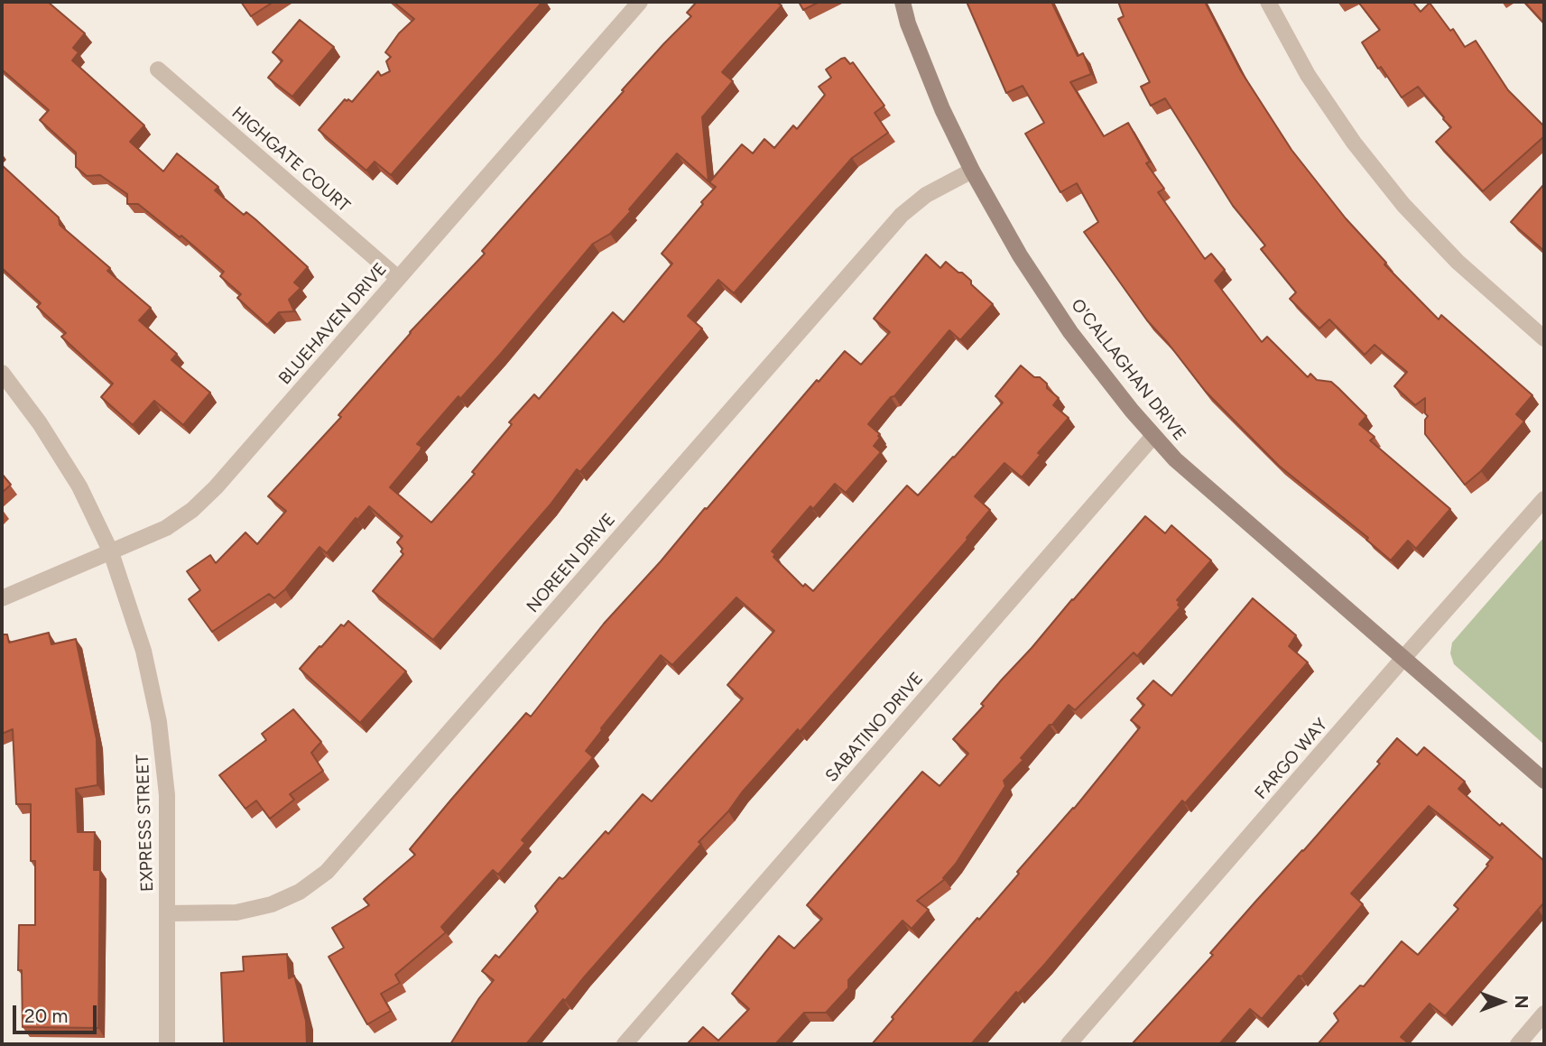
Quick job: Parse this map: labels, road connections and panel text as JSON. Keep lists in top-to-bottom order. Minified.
{"streets":{"street":["HIGHGATE COURT","BLUEHAVEN DRIVE","O'CALLAGHAN DRIVE","NOREEN DRIVE","SABATINO DRIVE","FARGO WAY","EXPRESS STREET"]},"crossings":[["HIGHGATE COURT","BLUEHAVEN DRIVE"],["BLUEHAVEN DRIVE","EXPRESS STREET"],["O'CALLAGHAN DRIVE","NOREEN DRIVE"],["O'CALLAGHAN DRIVE","SABATINO DRIVE"],["O'CALLAGHAN DRIVE","FARGO WAY"],["NOREEN DRIVE","EXPRESS STREET"]],"scale_bar":"20 m","north":"right"}
